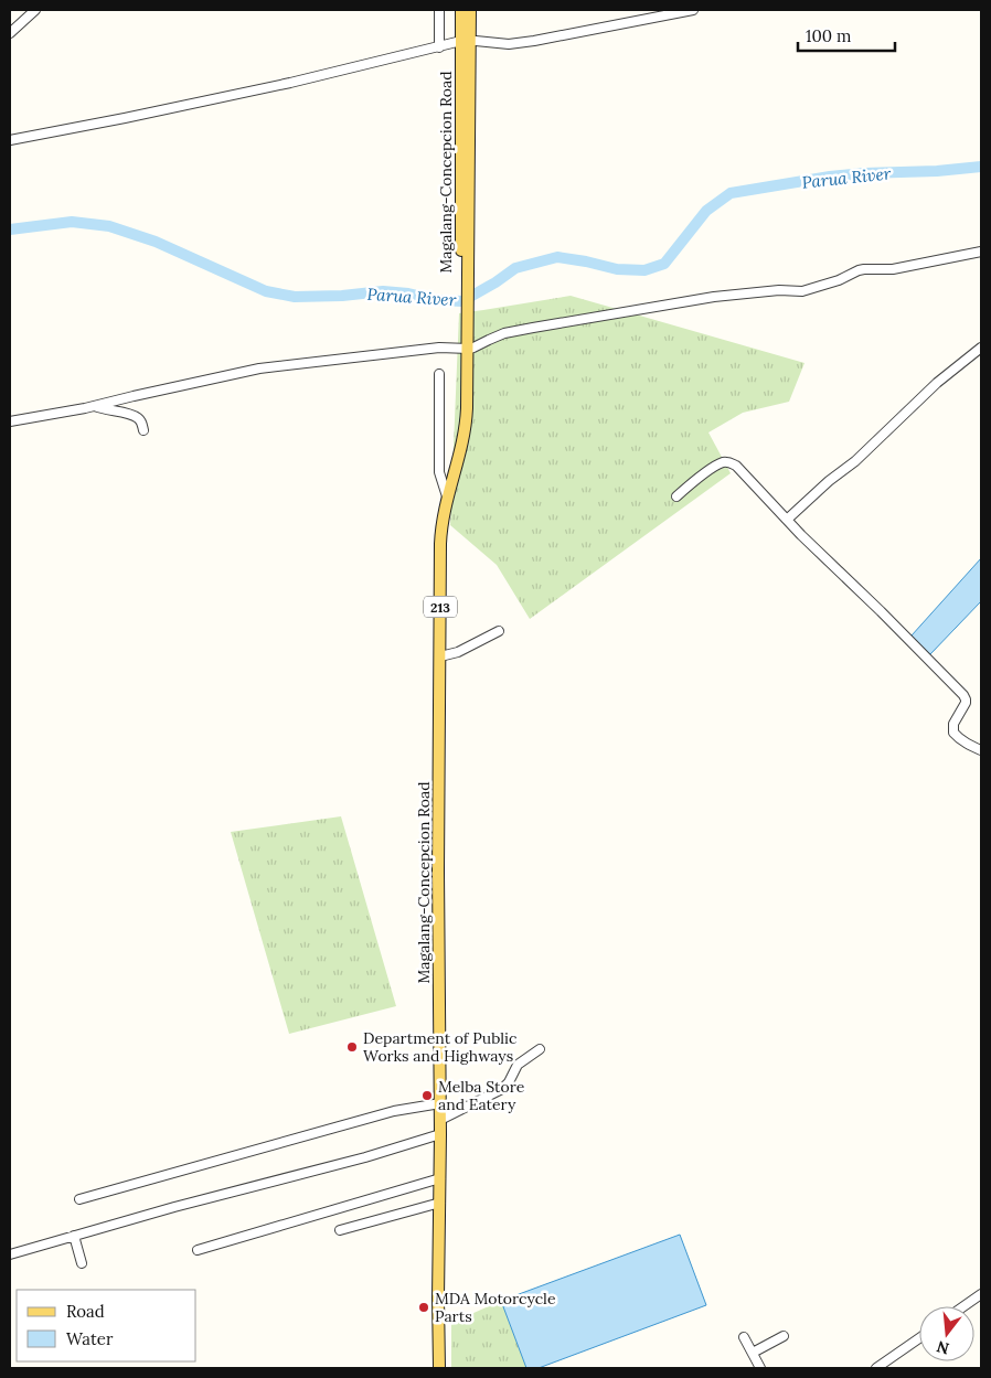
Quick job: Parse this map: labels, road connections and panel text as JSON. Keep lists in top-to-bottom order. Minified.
{"streets":{"main road":["Magalang-Concepcion Road","213"]},"water":["Parua River"],"places":["Department of Public Works and Highways","Melba Store and Eatery","MDA Motorcycle Parts"],"legend":["Road","Water"],"scale_bar":"100 m","north":"bottom"}
